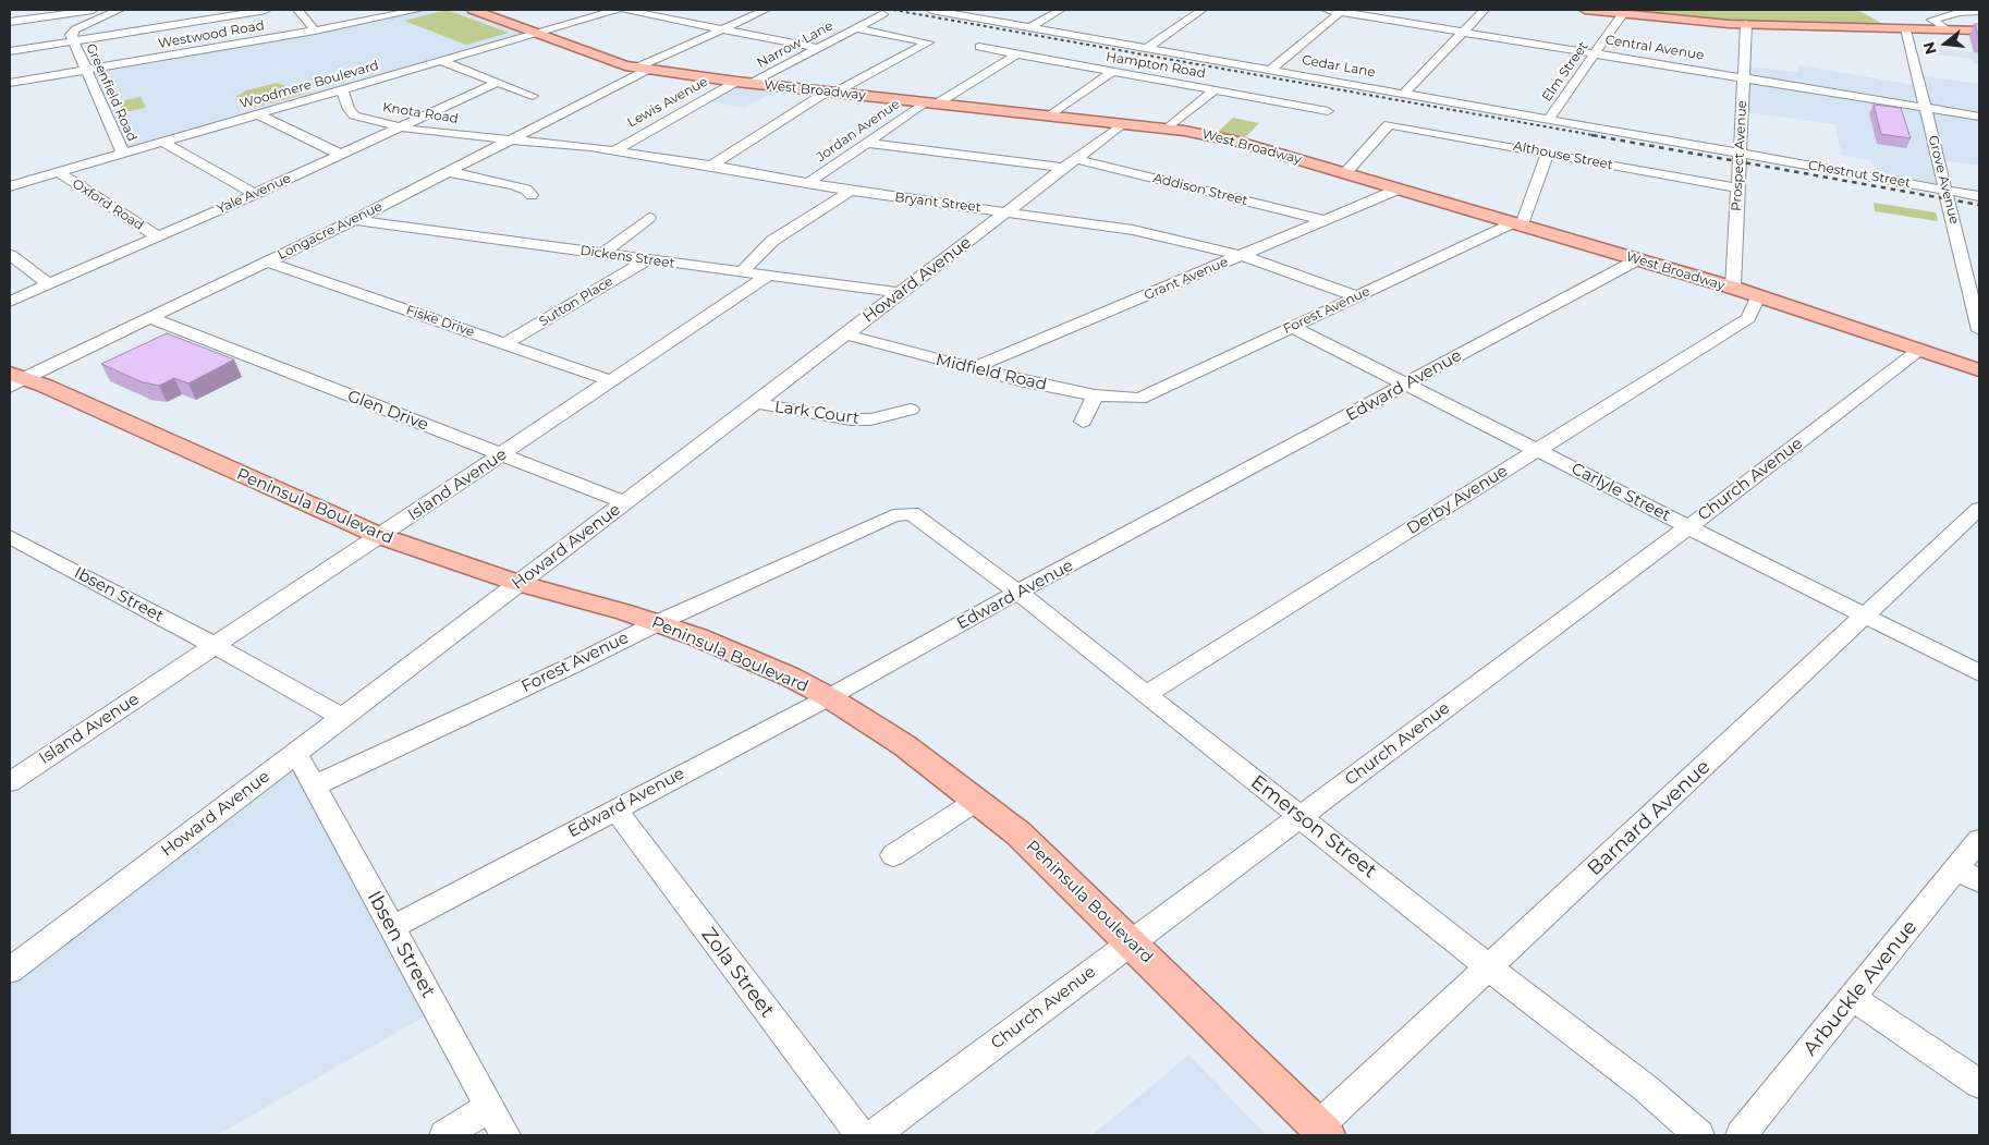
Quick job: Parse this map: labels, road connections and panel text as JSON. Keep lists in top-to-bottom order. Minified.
{"streets":{"main road":["West Broadway","Peninsula Boulevard"],"street":["Westwood Road","Narrow Lane","Central Avenue","Hampton Road","Cedar Lane","Elm Street","Woodmere Boulevard","Greenfield Road","Lewis Avenue","Knota Road","Jordan Avenue","Althouse Street","Prospect Avenue","Chestnut Street","Grove Avenue","Addison Street","Yale Avenue","Bryant Street","Oxford Road","Longacre Avenue","Dickens Street","Grant Avenue","Howard Avenue","Sutton Place","Forest Avenue","Fiske Drive","Midfield Road","Edward Avenue","Glen Drive","Lark Court","Church Avenue","Island Avenue","Carlyle Street","Derby Avenue","Ibsen Street","Barnard Avenue","Emerson Street","Zola Street","Arbuckle Avenue"]},"crossings":[["Westwood Road","Greenfield Road"],["Narrow Lane","West Broadway"],["Narrow Lane","Lewis Avenue"],["Central Avenue","Elm Street"],["Central Avenue","Prospect Avenue"],["Central Avenue","Grove Avenue"],["Hampton Road","Jordan Avenue"],["Cedar Lane","Elm Street"],["Cedar Lane","Prospect Avenue"],["Cedar Lane","Chestnut Street"],["Woodmere Boulevard","West Broadway"],["Woodmere Boulevard","Greenfield Road"],["Woodmere Boulevard","Knota Road"],["Woodmere Boulevard","Oxford Road"],["West Broadway","Lewis Avenue"],["West Broadway","Jordan Avenue"],["West Broadway","Prospect Avenue"],["West Broadway","Longacre Avenue"],["West Broadway","Grant Avenue"],["West Broadway","Howard Avenue"],["West Broadway","Forest Avenue"],["West Broadway","Edward Avenue"],["West Broadway","Church Avenue"],["West Broadway","Derby Avenue"],["Lewis Avenue","Bryant Street"],["Knota Road","Yale Avenue"],["Knota Road","Bryant Street"],["Knota Road","Longacre Avenue"],["Jordan Avenue","Addison Street"],["Jordan Avenue","Bryant Street"],["Althouse Street","Prospect Avenue"],["Prospect Avenue","Chestnut Street"],["Chestnut Street","Grove Avenue"],["Addison Street","Grant Avenue"],["Addison Street","Howard Avenue"],["Yale Avenue","Oxford Road"],["Bryant Street","Longacre Avenue"],["Bryant Street","Grant Avenue"],["Bryant Street","Howard Avenue"],["Bryant Street","Forest Avenue"],["Longacre Avenue","Dickens Street"],["Longacre Avenue","Fiske Drive"],["Longacre Avenue","Glen Drive"],["Longacre Avenue","Peninsula Boulevard"],["Dickens Street","Howard Avenue"],["Dickens Street","Sutton Place"],["Dickens Street","Island Avenue"],["Grant Avenue","Midfield Road"],["Howard Avenue","Midfield Road"],["Howard Avenue","Glen Drive"],["Howard Avenue","Lark Court"],["Howard Avenue","Peninsula Boulevard"],["Howard Avenue","Ibsen Street"],["Sutton Place","Fiske Drive"],["Forest Avenue","Midfield Road"],["Forest Avenue","Carlyle Street"],["Forest Avenue","Peninsula Boulevard"],["Forest Avenue","Ibsen Street"],["Forest Avenue","Emerson Street"],["Fiske Drive","Island Avenue"],["Edward Avenue","Carlyle Street"],["Edward Avenue","Peninsula Boulevard"],["Edward Avenue","Ibsen Street"],["Edward Avenue","Emerson Street"],["Edward Avenue","Zola Street"],["Glen Drive","Island Avenue"],["Church Avenue","Carlyle Street"],["Church Avenue","Peninsula Boulevard"],["Church Avenue","Emerson Street"],["Island Avenue","Peninsula Boulevard"],["Island Avenue","Ibsen Street"],["Carlyle Street","Derby Avenue"],["Carlyle Street","Barnard Avenue"],["Derby Avenue","Emerson Street"],["Peninsula Boulevard","Barnard Avenue"],["Barnard Avenue","Emerson Street"]],"north":"left"}
